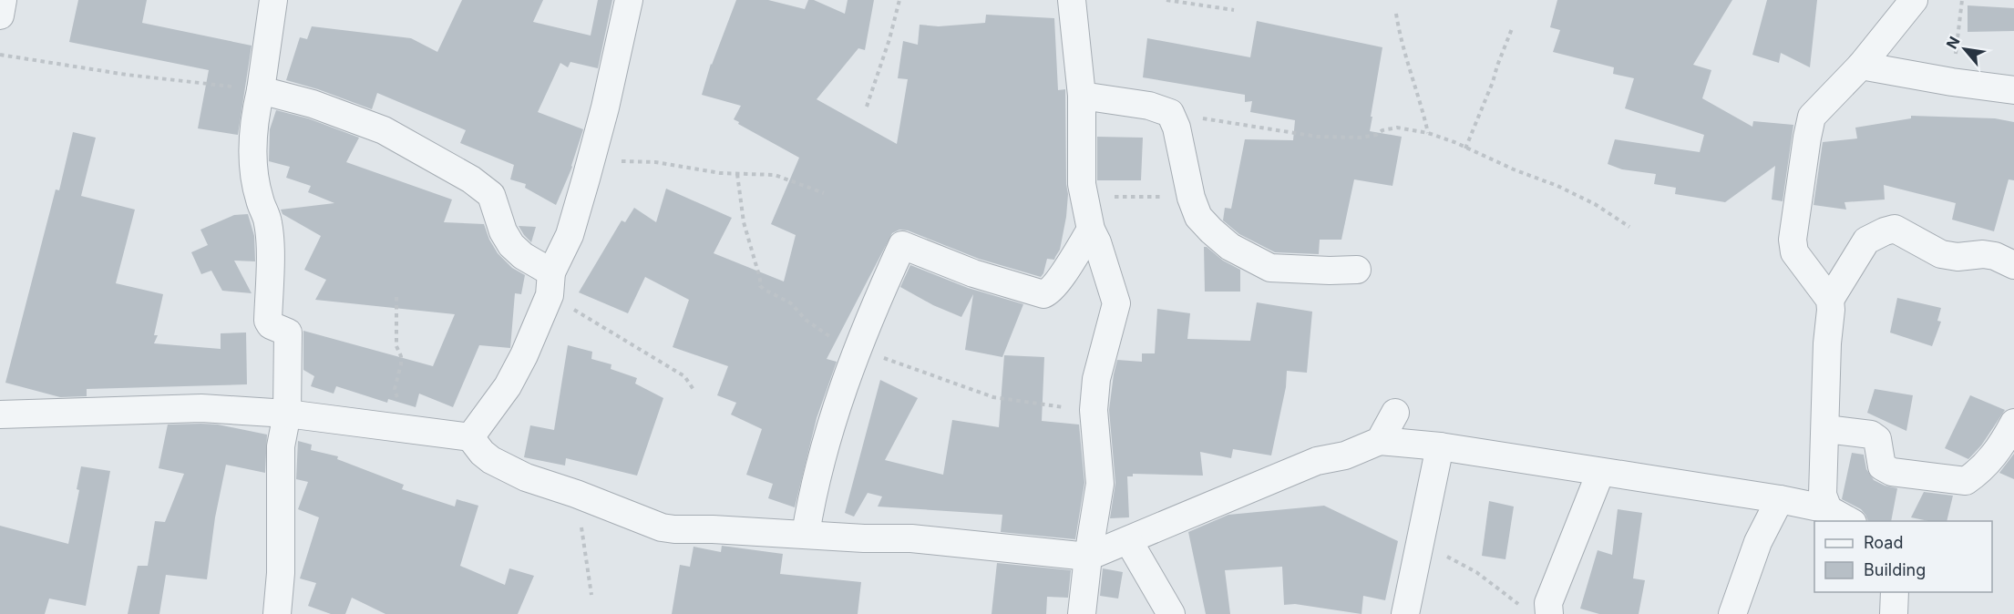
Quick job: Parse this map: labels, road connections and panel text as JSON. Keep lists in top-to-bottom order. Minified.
{"legend":["Road","Building"],"north":"top left"}
